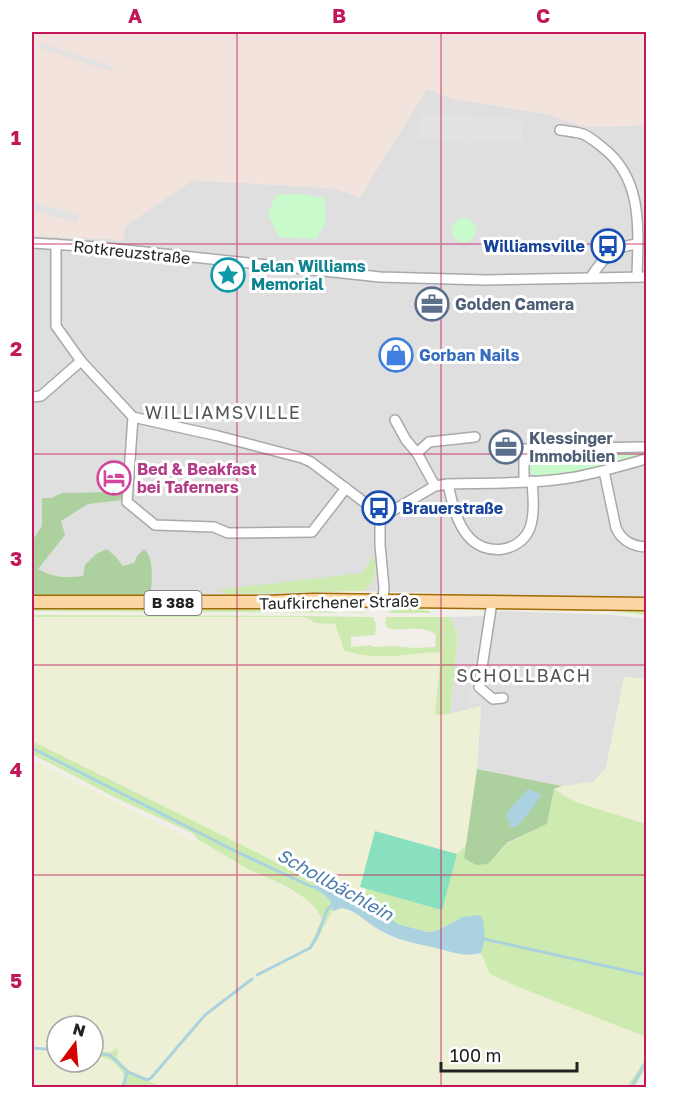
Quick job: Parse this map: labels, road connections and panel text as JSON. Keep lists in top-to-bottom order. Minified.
{"streets":{"main road":["Taufkirchener Straße","B 388"],"street":["Rotkreuzstraße"]},"districts":["WILLIAMSVILLE","SCHOLLBACH"],"water":["Schollbächlein"],"places":{"bus stop":["Williamsville","Brauerstraße"],"place":["Lelan Williams Memorial"],"office":["Golden Camera","Klessinger Immobilien"],"shop":["Gorban Nails"],"hotel":["Bed & Beakfast bei Taferners"]},"scale_bar":"100 m","north":"top","grid":{"columns":["A","B","C"],"rows":["1","2","3","4","5"]}}
